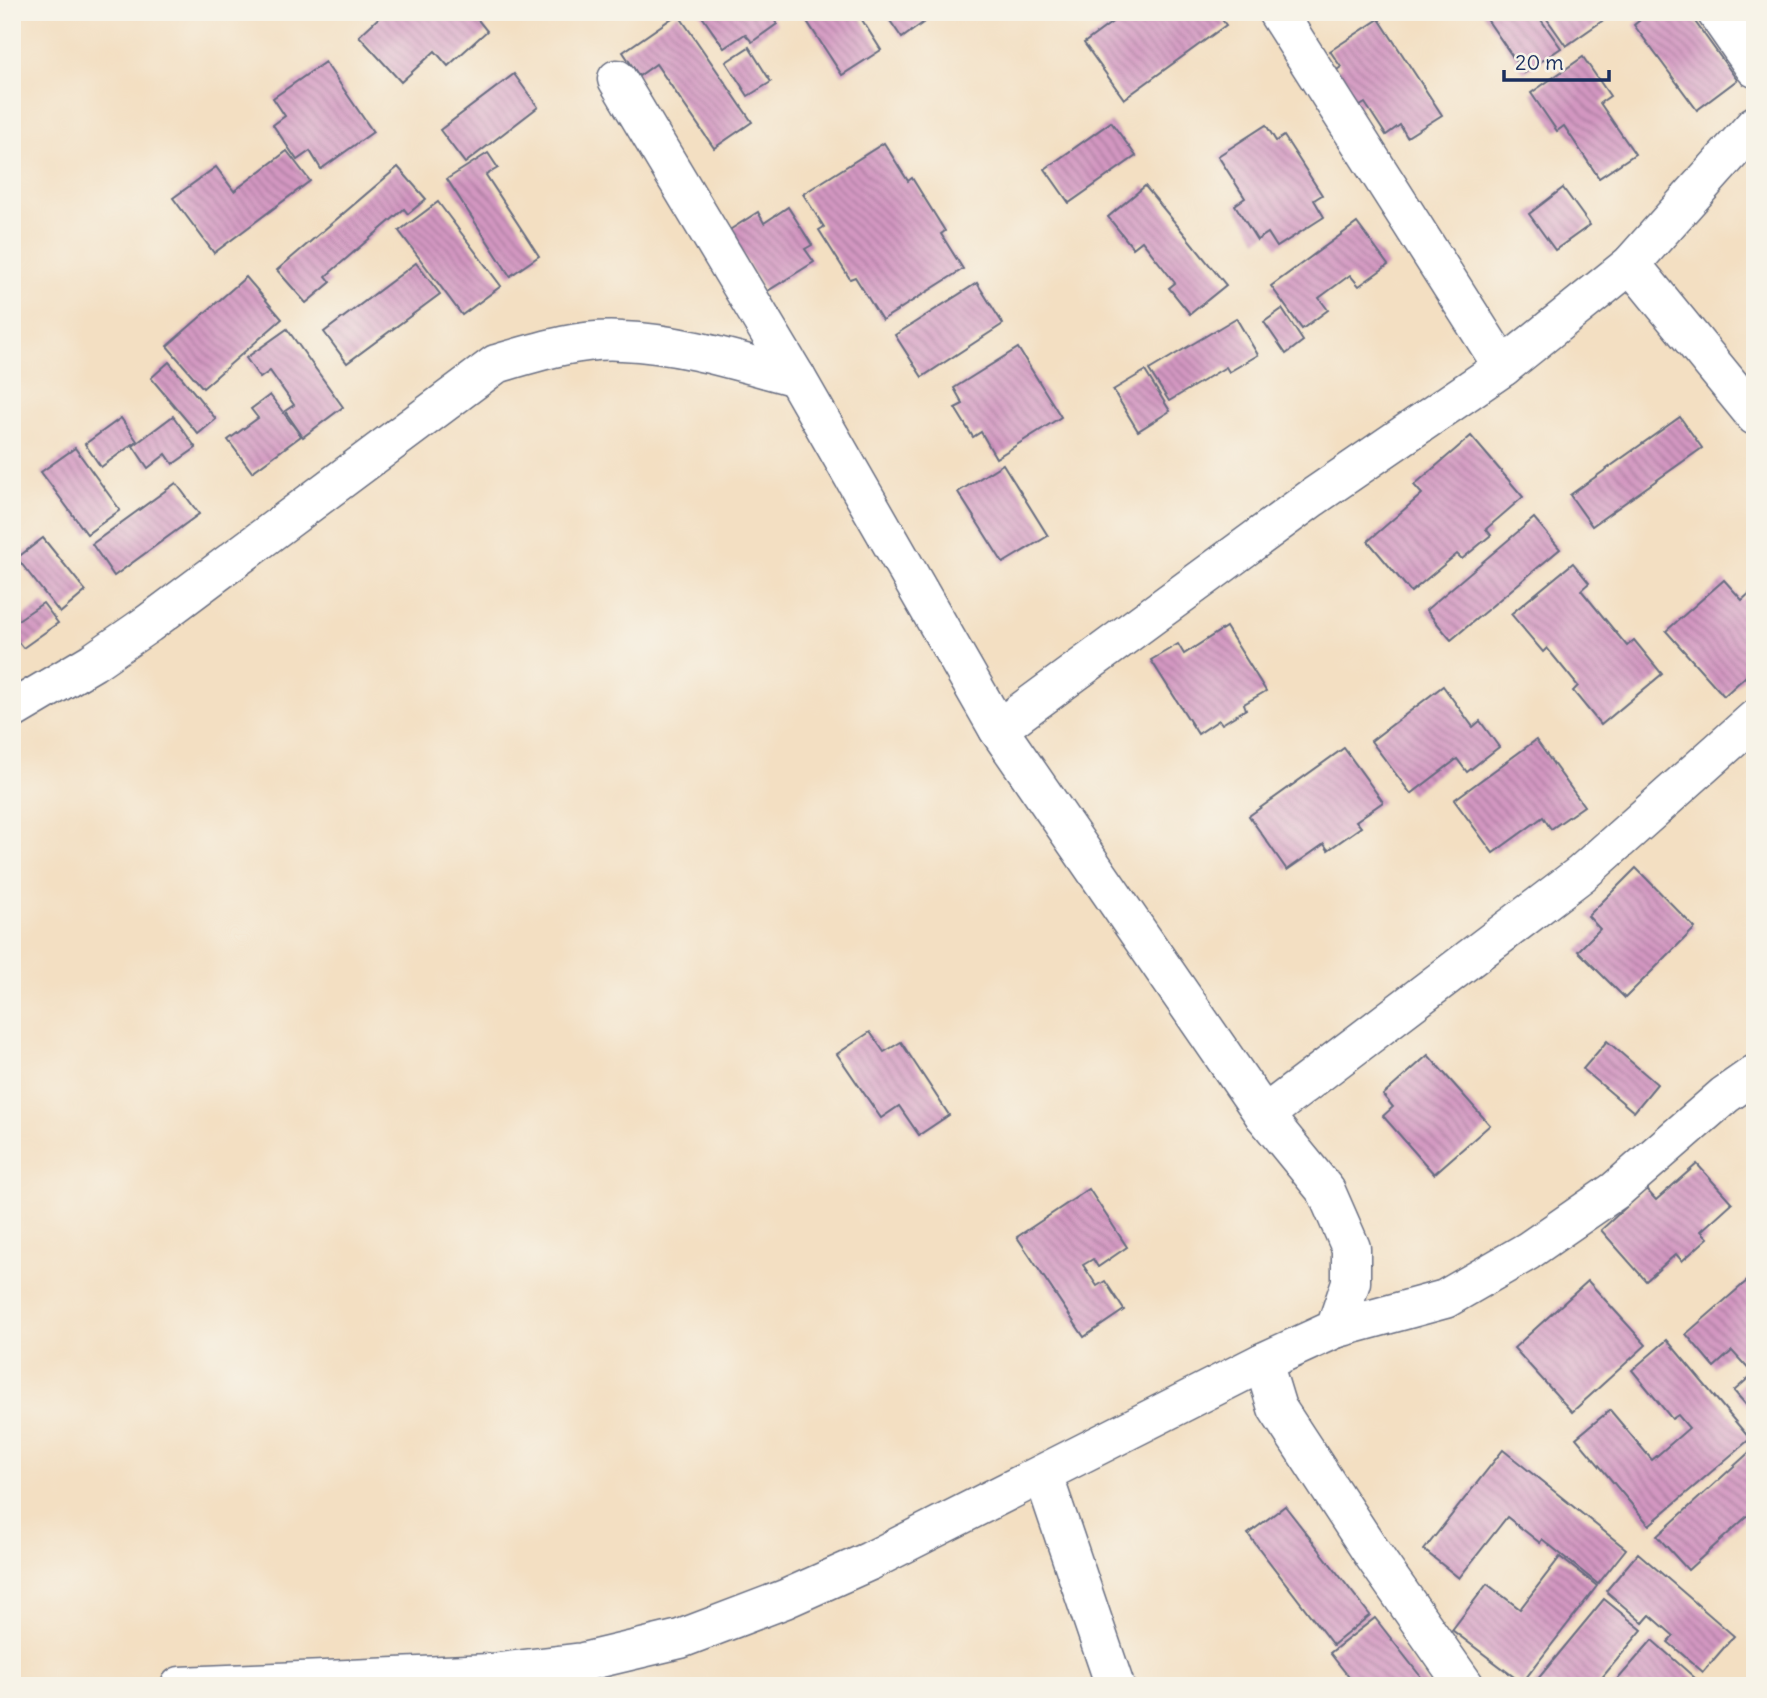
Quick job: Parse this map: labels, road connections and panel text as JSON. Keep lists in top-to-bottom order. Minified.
{"scale_bar":"20 m"}
